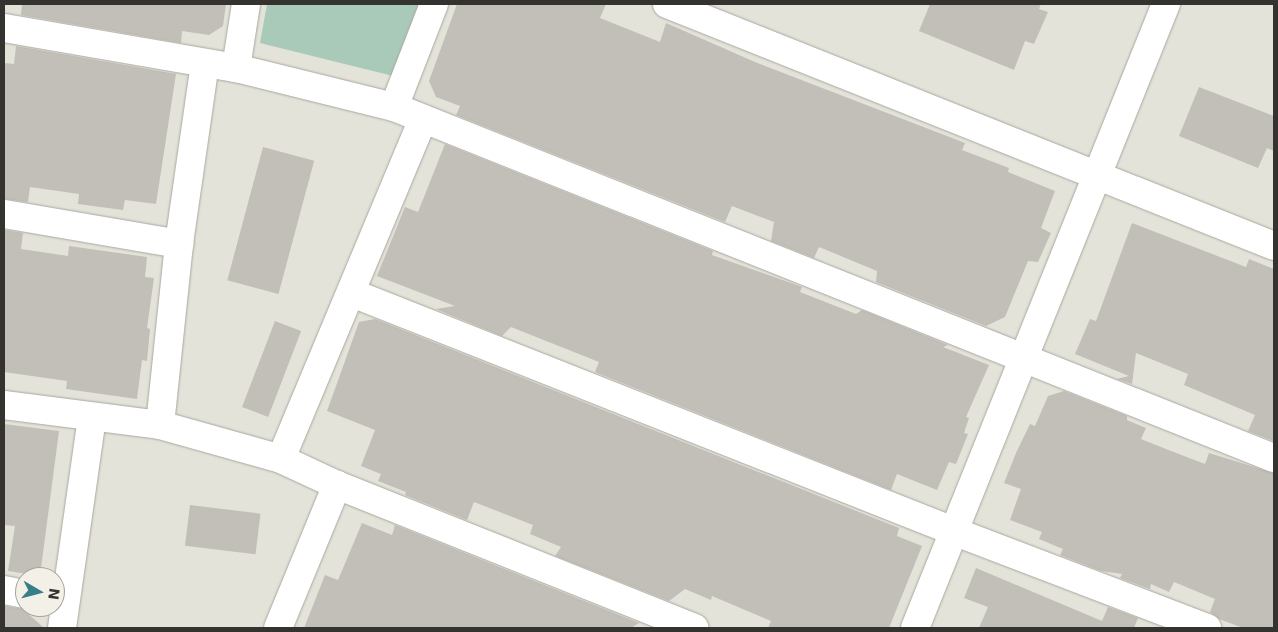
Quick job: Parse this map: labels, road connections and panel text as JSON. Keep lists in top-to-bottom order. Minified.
{"north":"right"}
